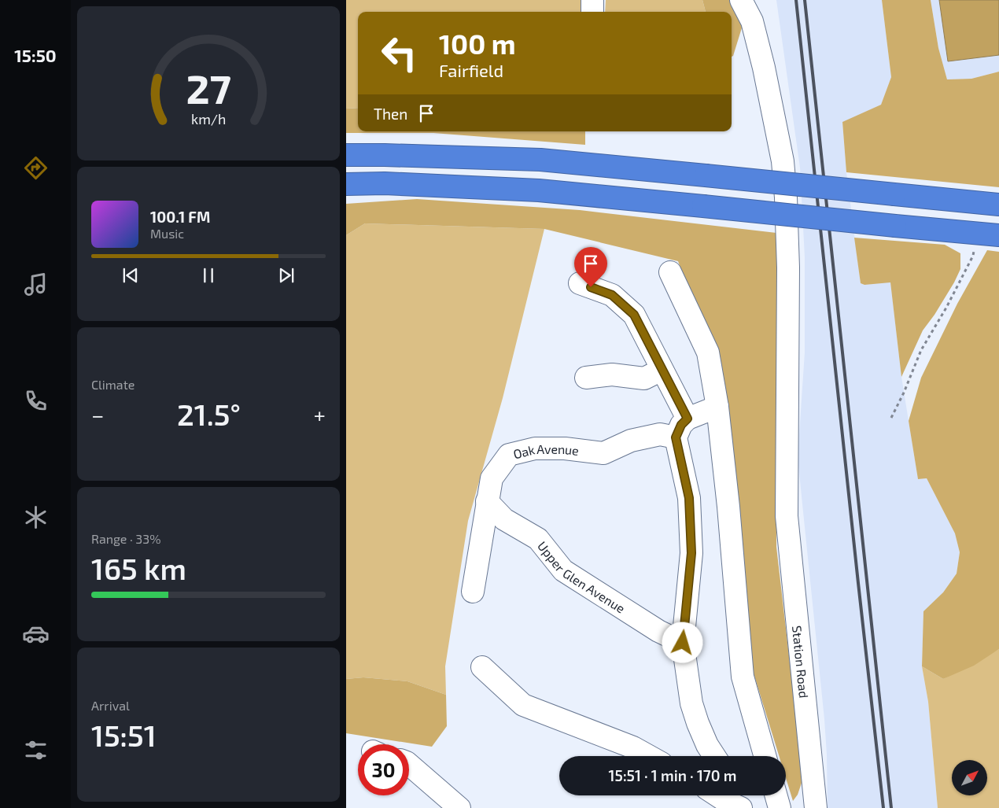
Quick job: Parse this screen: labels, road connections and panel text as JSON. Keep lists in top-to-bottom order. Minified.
{"streets":{"street":["Oak Avenue","Upper Glen Avenue","Station Road"]},"crossings":[["Oak Avenue","Upper Glen Avenue"]],"north":"top right","page":{"tabs":"15:50","turn":["100 m","Fairfield"],"then":"Then","song":["100.1 FM","Music"],"tile":["Climate",["Range · 33%","165 km"],["Arrival","15:51"]],"heat":["−","21.5°","+"],"limit":"30","trip":"15:51 · 1 min · 170 m","gauge":["27","km/h"]}}
